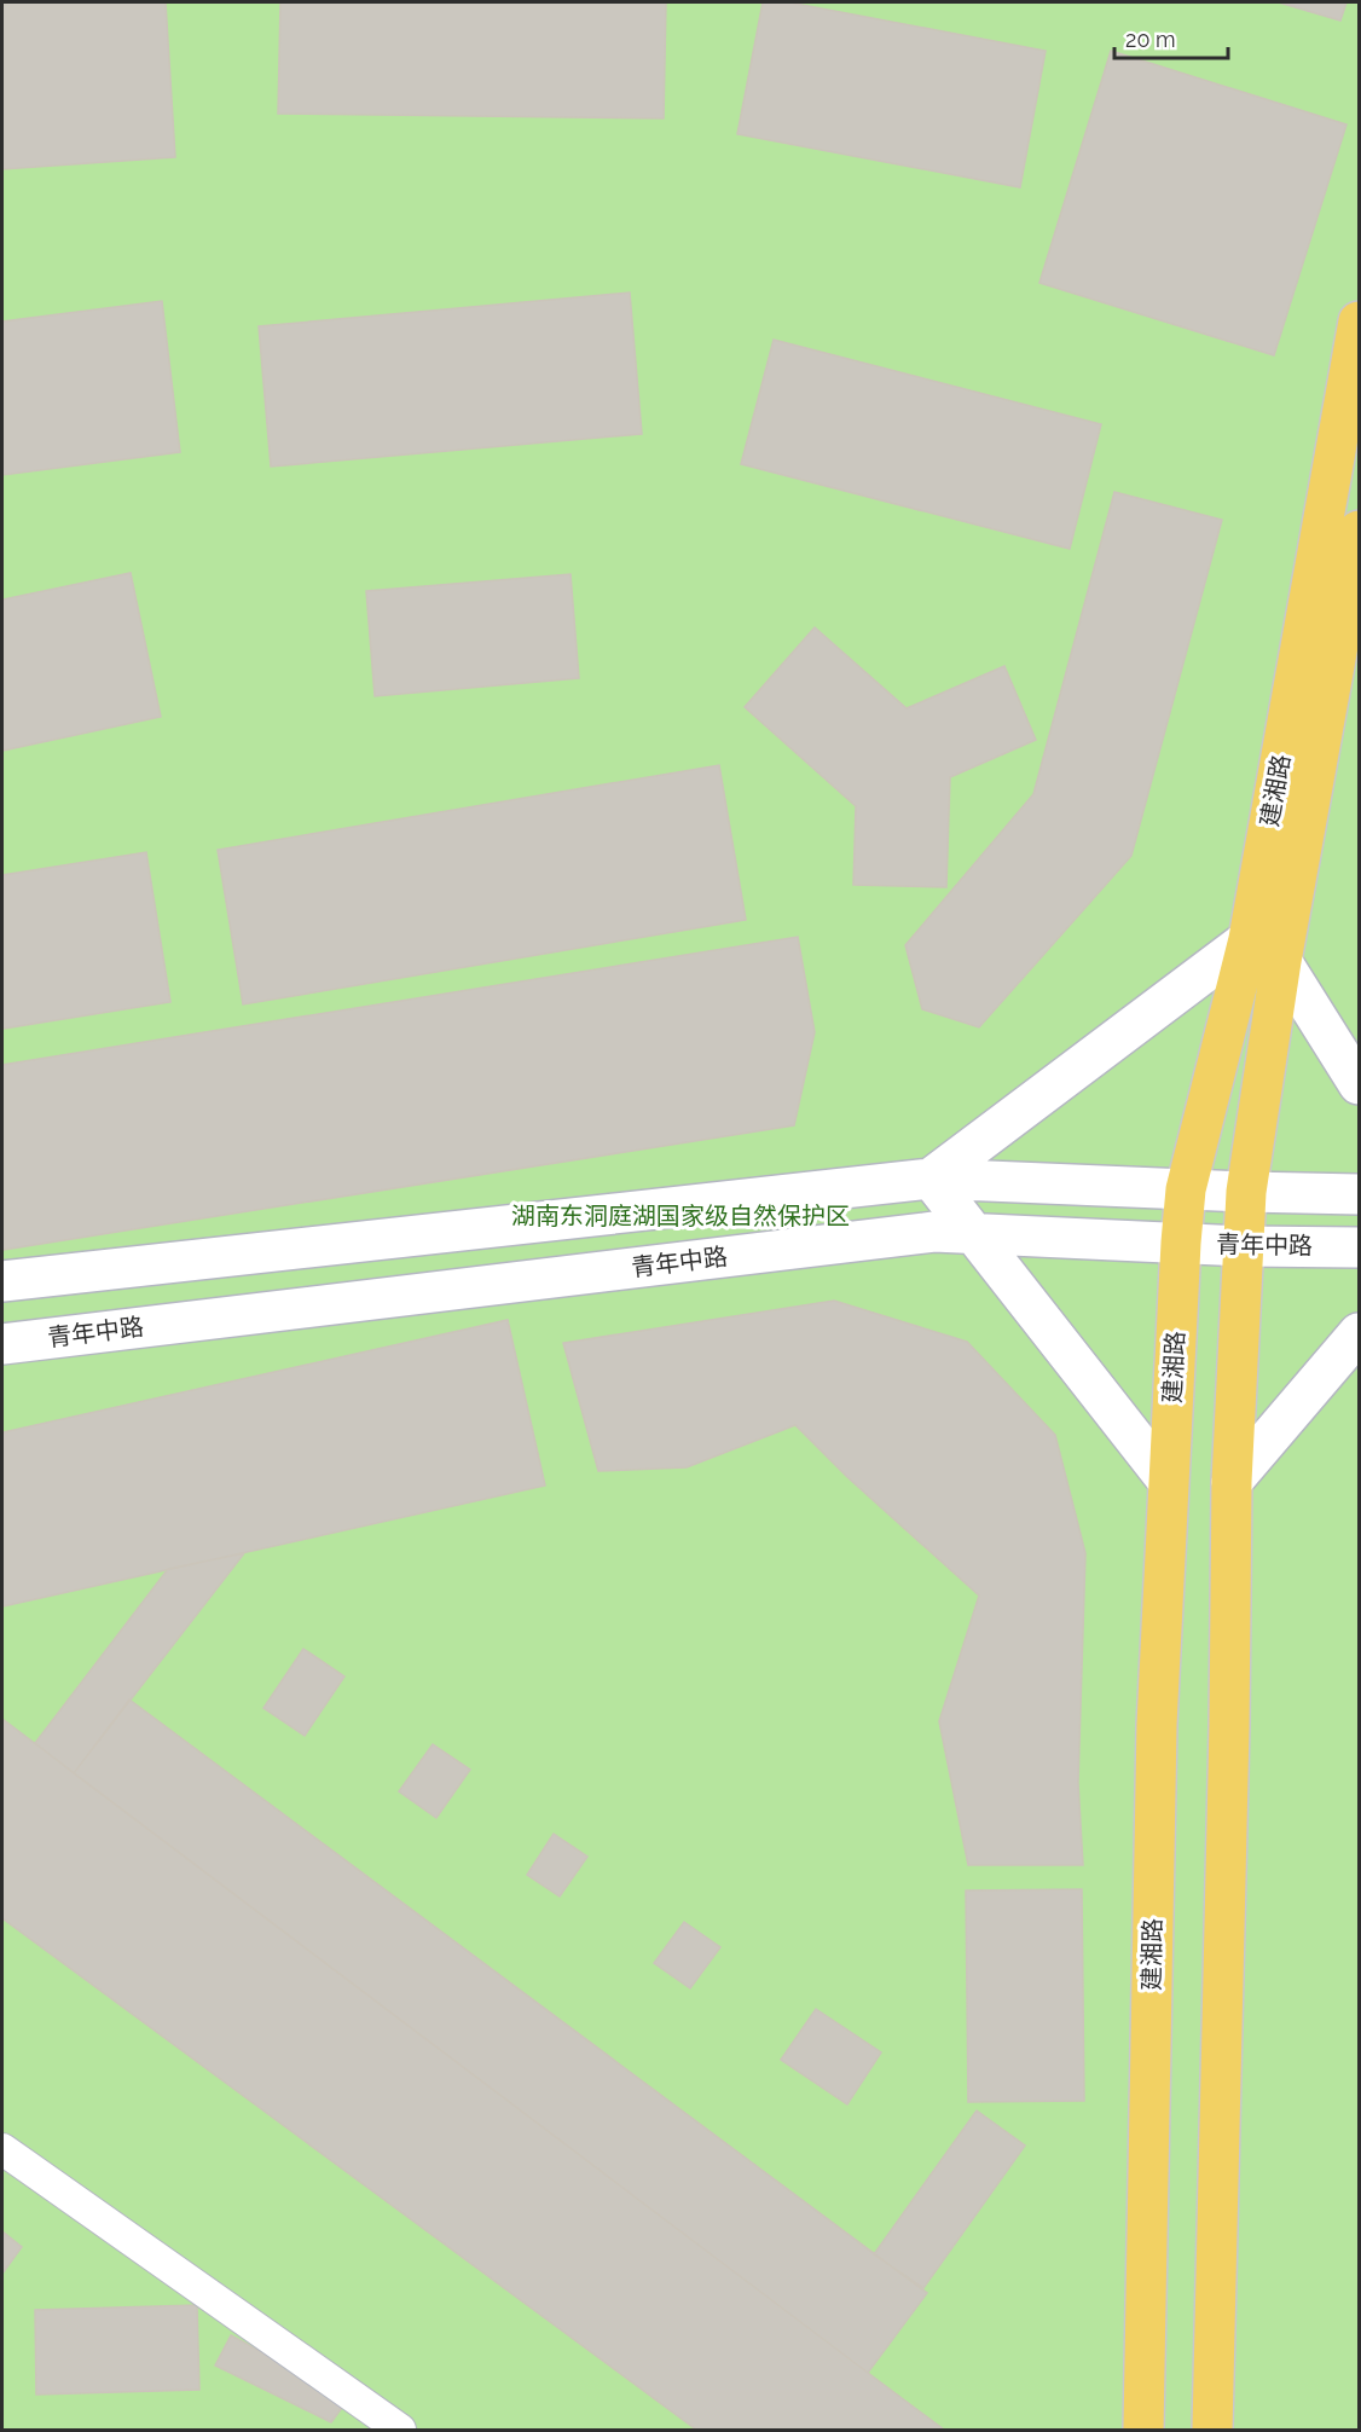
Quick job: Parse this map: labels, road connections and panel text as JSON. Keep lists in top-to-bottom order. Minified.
{"streets":{"main road":["建湘路","青年中路"]},"crossings":[["建湘路","青年中路"]],"parks":["湖南东洞庭湖国家级自然保护区"],"scale_bar":"20 m"}
